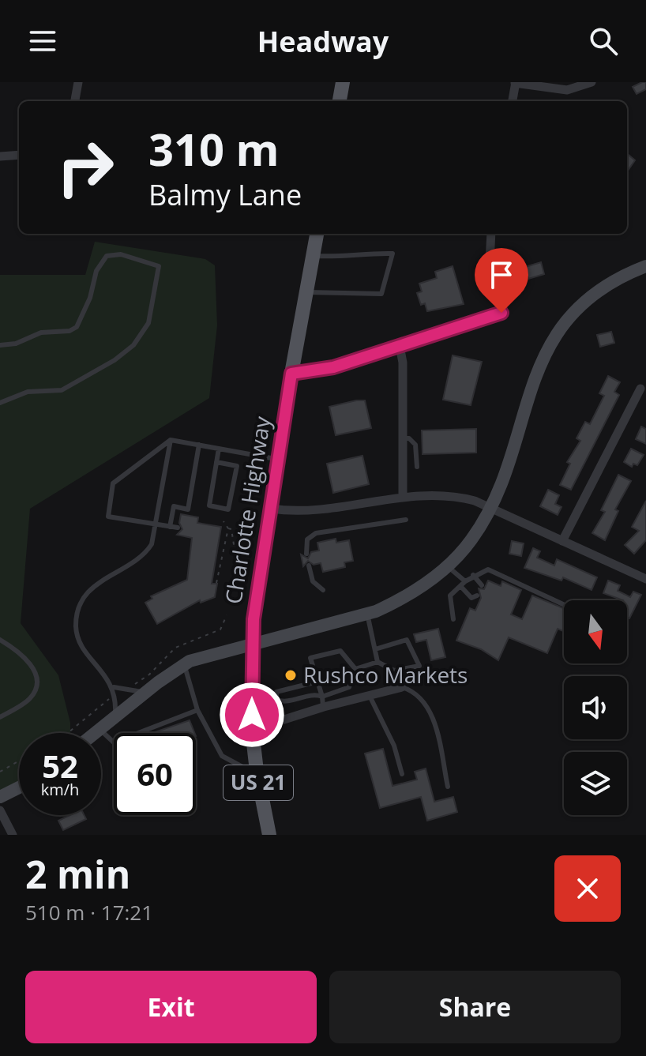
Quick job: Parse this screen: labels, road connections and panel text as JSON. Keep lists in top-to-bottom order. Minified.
{"streets":{"main road":["Charlotte Highway","US 21"]},"places":["Rushco Markets"],"north":"bottom","page":{"header":"Headway","turn":["310 m","Balmy Lane"],"speed":"52 km/h","limit":"60","heading":["2 min","510 m · 17:21"],"buttons":["Exit","Share"]}}
